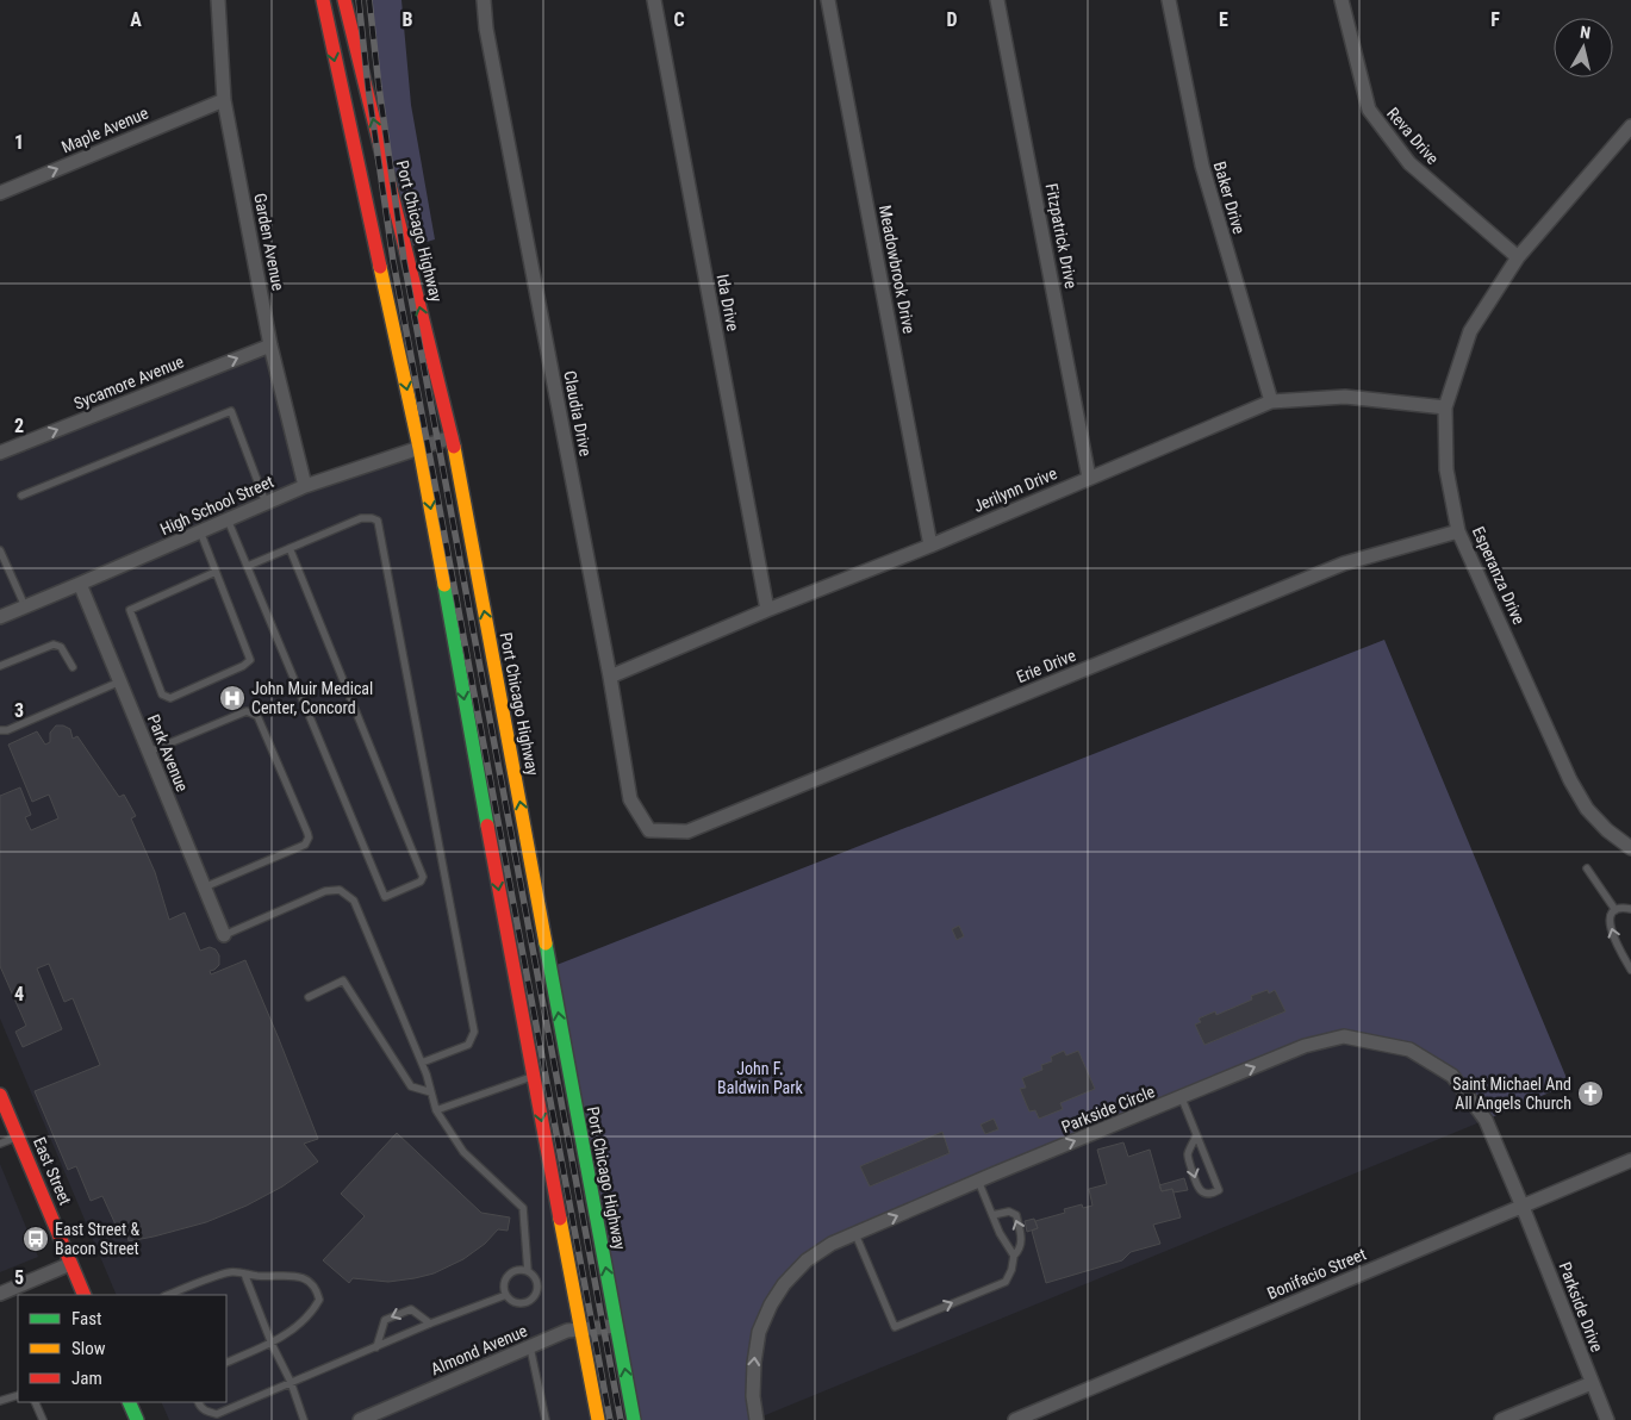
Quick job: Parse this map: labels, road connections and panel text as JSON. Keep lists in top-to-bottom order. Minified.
{"streets":{"main road":["Port Chicago Highway","East Street"],"street":["Maple Avenue","Reva Drive","Baker Drive","Fitzpatrick Drive","Garden Avenue","Meadowbrook Drive","Ida Drive","Sycamore Avenue","Claudia Drive","Jerilynn Drive","High School Street","Esperanza Drive","Erie Drive","Park Avenue","Parkside Circle","Bonifacio Street","Parkside Drive","Almond Avenue"]},"crossings":[["Maple Avenue","Garden Avenue"],["Reva Drive","Esperanza Drive"],["Baker Drive","Jerilynn Drive"],["Port Chicago Highway","High School Street"],["Port Chicago Highway","Almond Avenue"],["Fitzpatrick Drive","Jerilynn Drive"],["Garden Avenue","Sycamore Avenue"],["Garden Avenue","High School Street"],["Meadowbrook Drive","Jerilynn Drive"],["Ida Drive","Jerilynn Drive"],["Claudia Drive","Jerilynn Drive"],["Claudia Drive","Erie Drive"],["Jerilynn Drive","Esperanza Drive"],["High School Street","Park Avenue"],["Esperanza Drive","Erie Drive"],["Parkside Circle","Bonifacio Street"],["Parkside Circle","Parkside Drive"],["Bonifacio Street","Parkside Drive"]],"one_way":["Maple Avenue","Sycamore Avenue"],"parks":["John F. Baldwin Park"],"places":{"hospital":["John Muir Medical Center, Concord"],"church":["Saint Michael And All Angels Church"],"bus stop":["East Street & Bacon Street"]},"legend":["Fast","Slow","Jam"],"north":"top","grid":{"columns":["A","B","C","D","E","F"],"rows":["1","2","3","4","5"]}}
